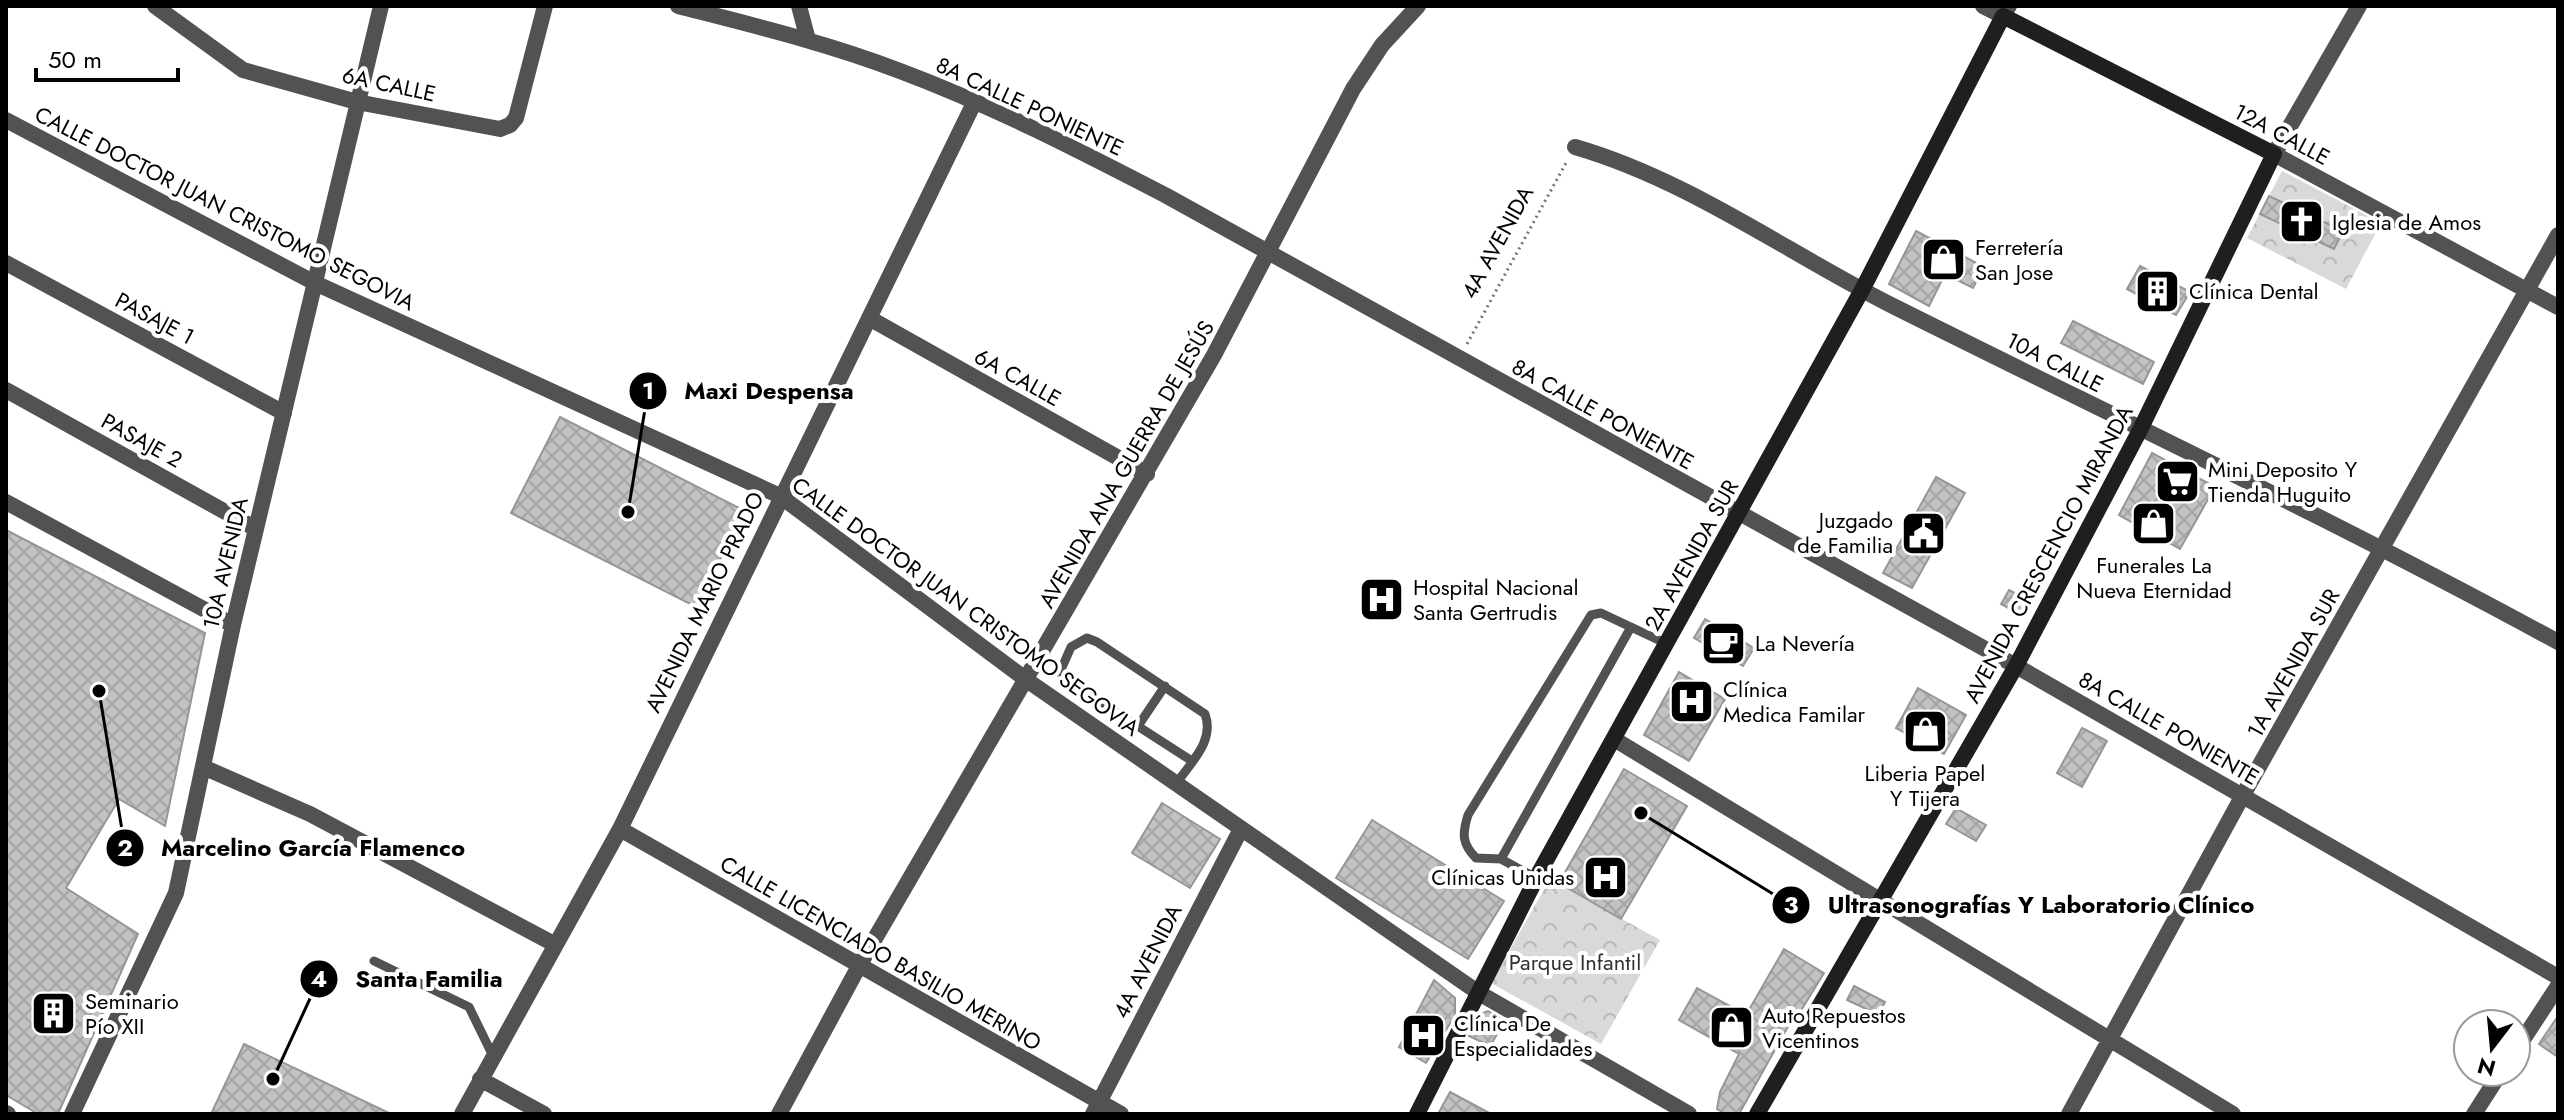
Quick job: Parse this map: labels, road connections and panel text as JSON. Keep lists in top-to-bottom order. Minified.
{"streets":{"main road":["12A CALLE","AVENIDA CRESCENCIO MIRANDA","2A AVENIDA SUR"],"street":["6A CALLE","8A CALLE PONIENTE","CALLE DOCTOR JUAN CRISTOMO SEGOVIA","4A AVENIDA","PASAJE 1","10A CALLE","PASAJE 2","AVENIDA ANA GUERRA DE JESÚS","10A AVENIDA","AVENIDA MARIO PRADO","1A AVENIDA SUR","CALLE LICENCIADO BASILIO MERINO"]},"crossings":[["6A CALLE","AVENIDA ANA GUERRA DE JESÚS"],["6A CALLE","10A AVENIDA"],["6A CALLE","AVENIDA MARIO PRADO"],["8A CALLE PONIENTE","4A AVENIDA"],["8A CALLE PONIENTE","AVENIDA ANA GUERRA DE JESÚS"],["8A CALLE PONIENTE","AVENIDA CRESCENCIO MIRANDA"],["8A CALLE PONIENTE","2A AVENIDA SUR"],["8A CALLE PONIENTE","AVENIDA MARIO PRADO"],["8A CALLE PONIENTE","1A AVENIDA SUR"],["12A CALLE","AVENIDA CRESCENCIO MIRANDA"],["12A CALLE","2A AVENIDA SUR"],["12A CALLE","1A AVENIDA SUR"],["CALLE DOCTOR JUAN CRISTOMO SEGOVIA","4A AVENIDA"],["CALLE DOCTOR JUAN CRISTOMO SEGOVIA","AVENIDA ANA GUERRA DE JESÚS"],["CALLE DOCTOR JUAN CRISTOMO SEGOVIA","2A AVENIDA SUR"],["CALLE DOCTOR JUAN CRISTOMO SEGOVIA","10A AVENIDA"],["CALLE DOCTOR JUAN CRISTOMO SEGOVIA","AVENIDA MARIO PRADO"],["4A AVENIDA","10A CALLE"],["4A AVENIDA","CALLE LICENCIADO BASILIO MERINO"],["PASAJE 1","10A AVENIDA"],["10A CALLE","AVENIDA CRESCENCIO MIRANDA"],["10A CALLE","2A AVENIDA SUR"],["10A CALLE","1A AVENIDA SUR"],["PASAJE 2","10A AVENIDA"],["AVENIDA ANA GUERRA DE JESÚS","CALLE LICENCIADO BASILIO MERINO"],["AVENIDA MARIO PRADO","CALLE LICENCIADO BASILIO MERINO"]],"parks":["Parque Infantil"],"places":{"church":["Iglesia de Amos"],"shop":["Ferretería San Jose","Funerales La Nueva Eternidad","Liberia Papel Y Tijera","Auto Repuestos Vicentinos"],"building":["Clínica Dental","Seminario Pío XII"],"supermarket":["Mini Deposito Y Tienda Huguito"],"other":["Maxi Despensa","Marcelino García Flamenco","Ultrasonografías Y Laboratorio Clínico","Santa Familia"],"public building":["Juzgado de Familia"],"hospital":["Hospital Nacional Santa Gertrudis","Clínica Medica Familar","Clínicas Unidas","Clínica De Especialidades"],"cafe":["La Nevería"]},"scale_bar":"50 m","north":"bottom"}
